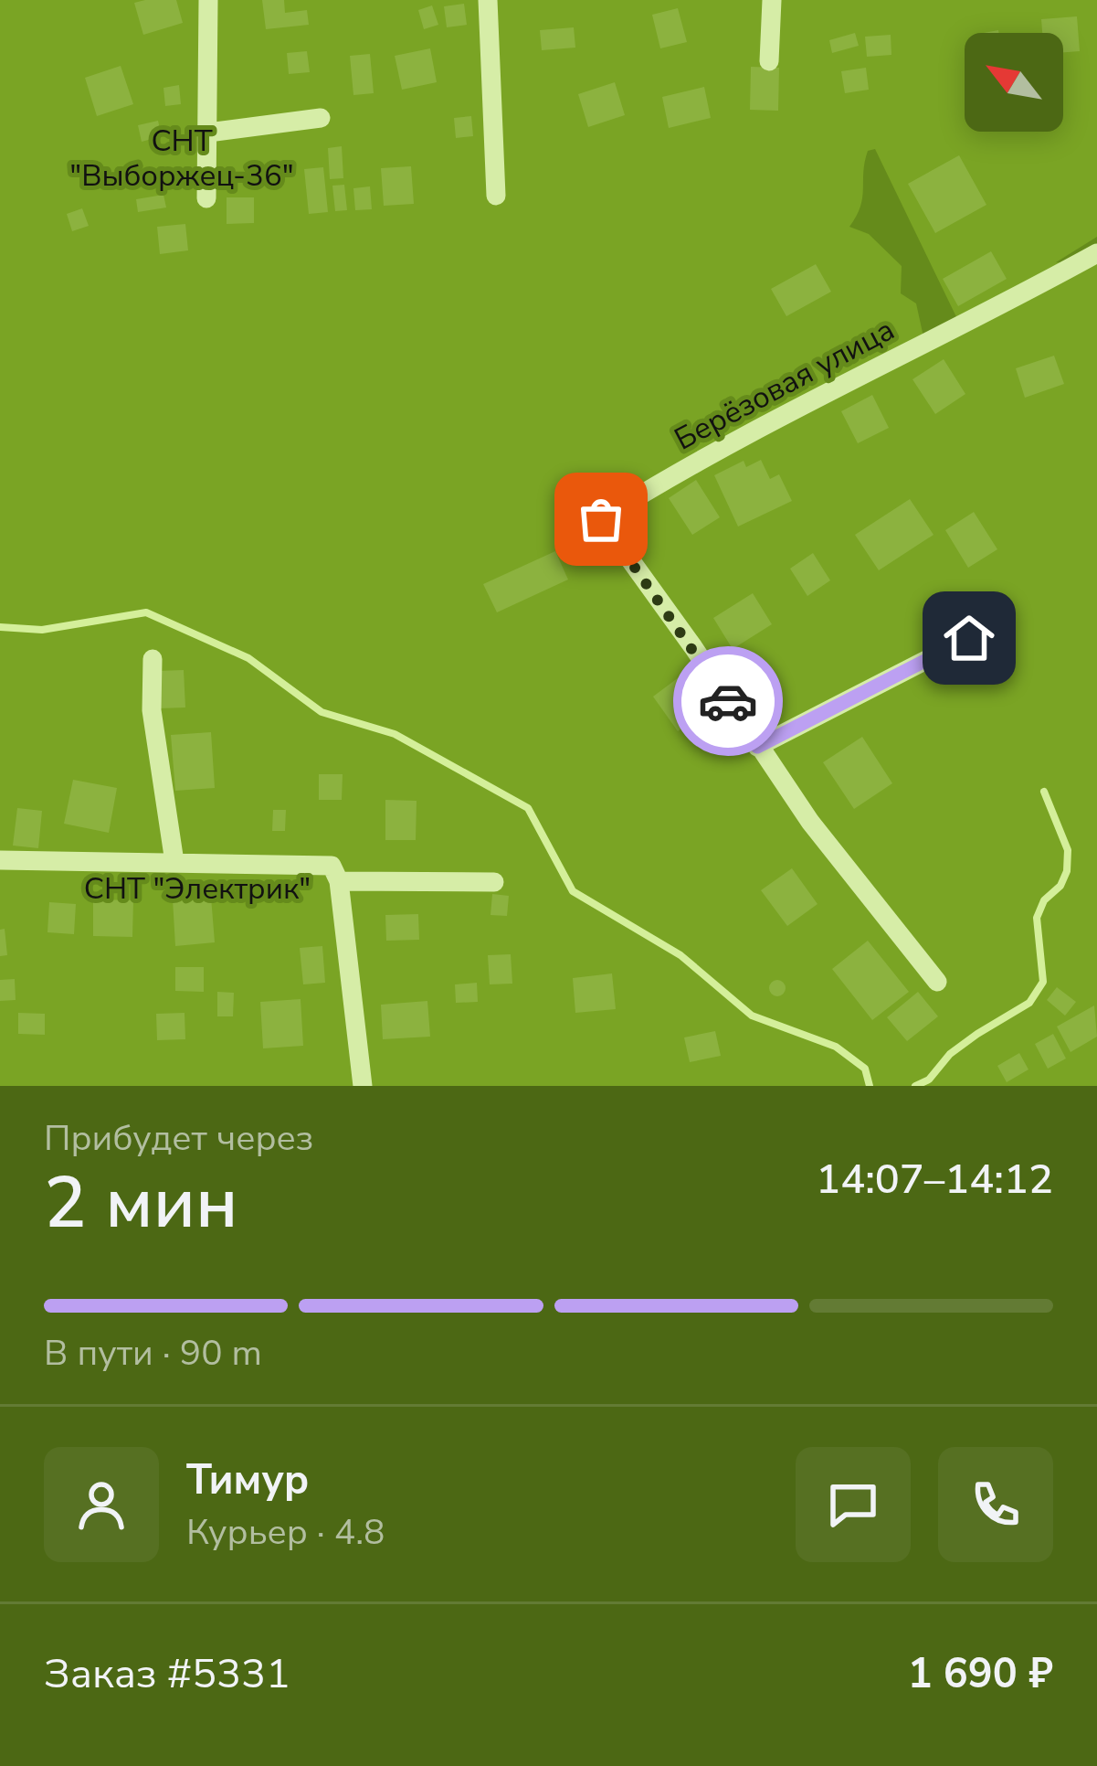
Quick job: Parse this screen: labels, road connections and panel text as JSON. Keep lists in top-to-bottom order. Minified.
{"streets":{"street":["Берёзовая улица"]},"parks":["СНТ \"Выборжец-36\"","СНТ \"Электрик\""],"north":"top left","page":{"heading":["2 мин","Прибудет через","14:07–14:12"],"panel":["Тимур","Курьер · 4.8","Заказ #5331","1 690 ₽"],"bar":"В пути · 90 m"}}
